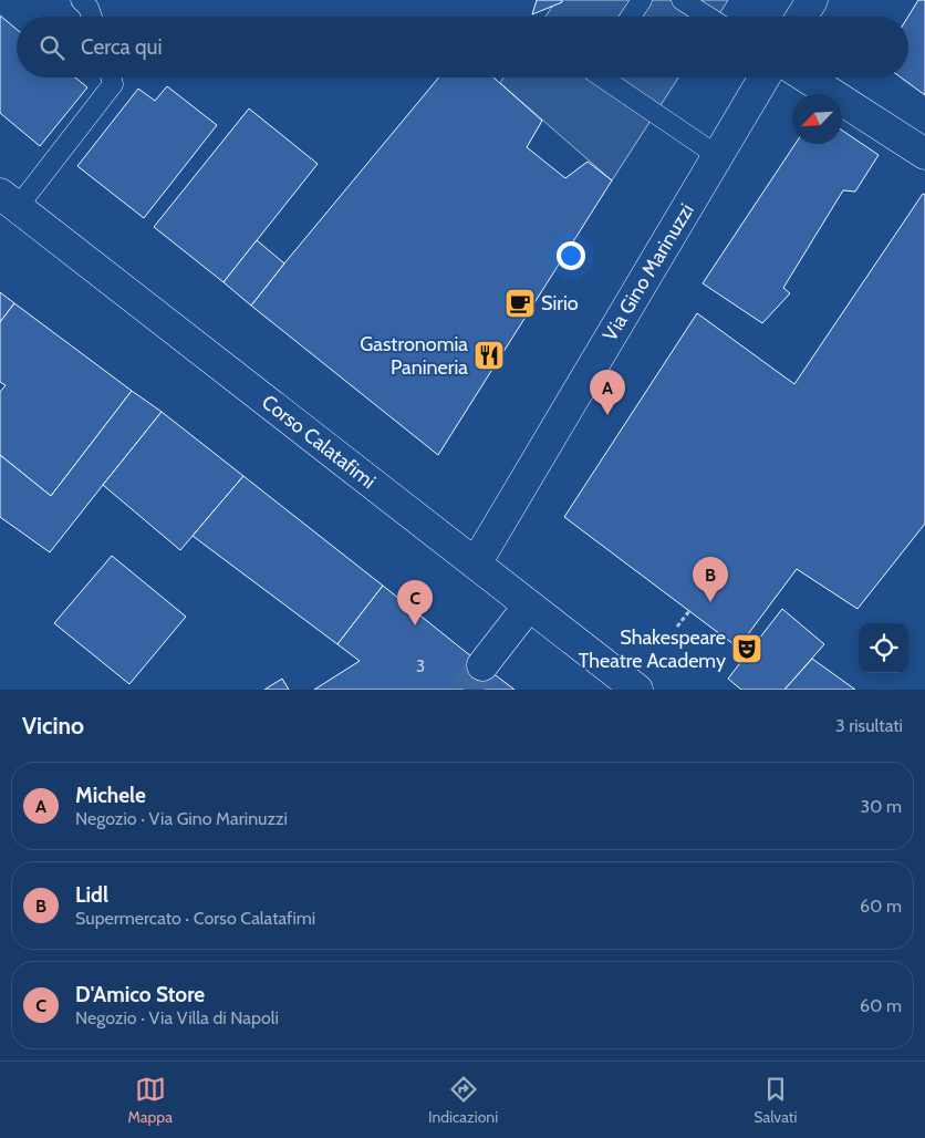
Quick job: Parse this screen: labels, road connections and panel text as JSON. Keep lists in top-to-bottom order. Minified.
{"streets":{"street":["Via Gino Marinuzzi","Corso Calatafimi"]},"crossings":[["Via Gino Marinuzzi","Corso Calatafimi"]],"places":{"cafe":["Sirio"],"restaurant":["Gastronomia Panineria"],"theatre":["Shakespeare Theatre Academy"]},"house_numbers":["3"],"north":"bottom left","page":{"search":"Cerca qui","pins":["A","B","C"],"heading":["Vicino","3 risultati"],"list":[{"mark":"A","name":"Michele","note":"Negozio · Via Gino Marinuzzi","value":"30 m"},{"mark":"B","name":"Lidl","note":"Supermercato · Corso Calatafimi","value":"60 m"},{"mark":"C","name":"D'Amico Store","note":"Negozio · Via Villa di Napoli","value":"60 m"}],"nav":["Mappa","Indicazioni","Salvati"]}}
